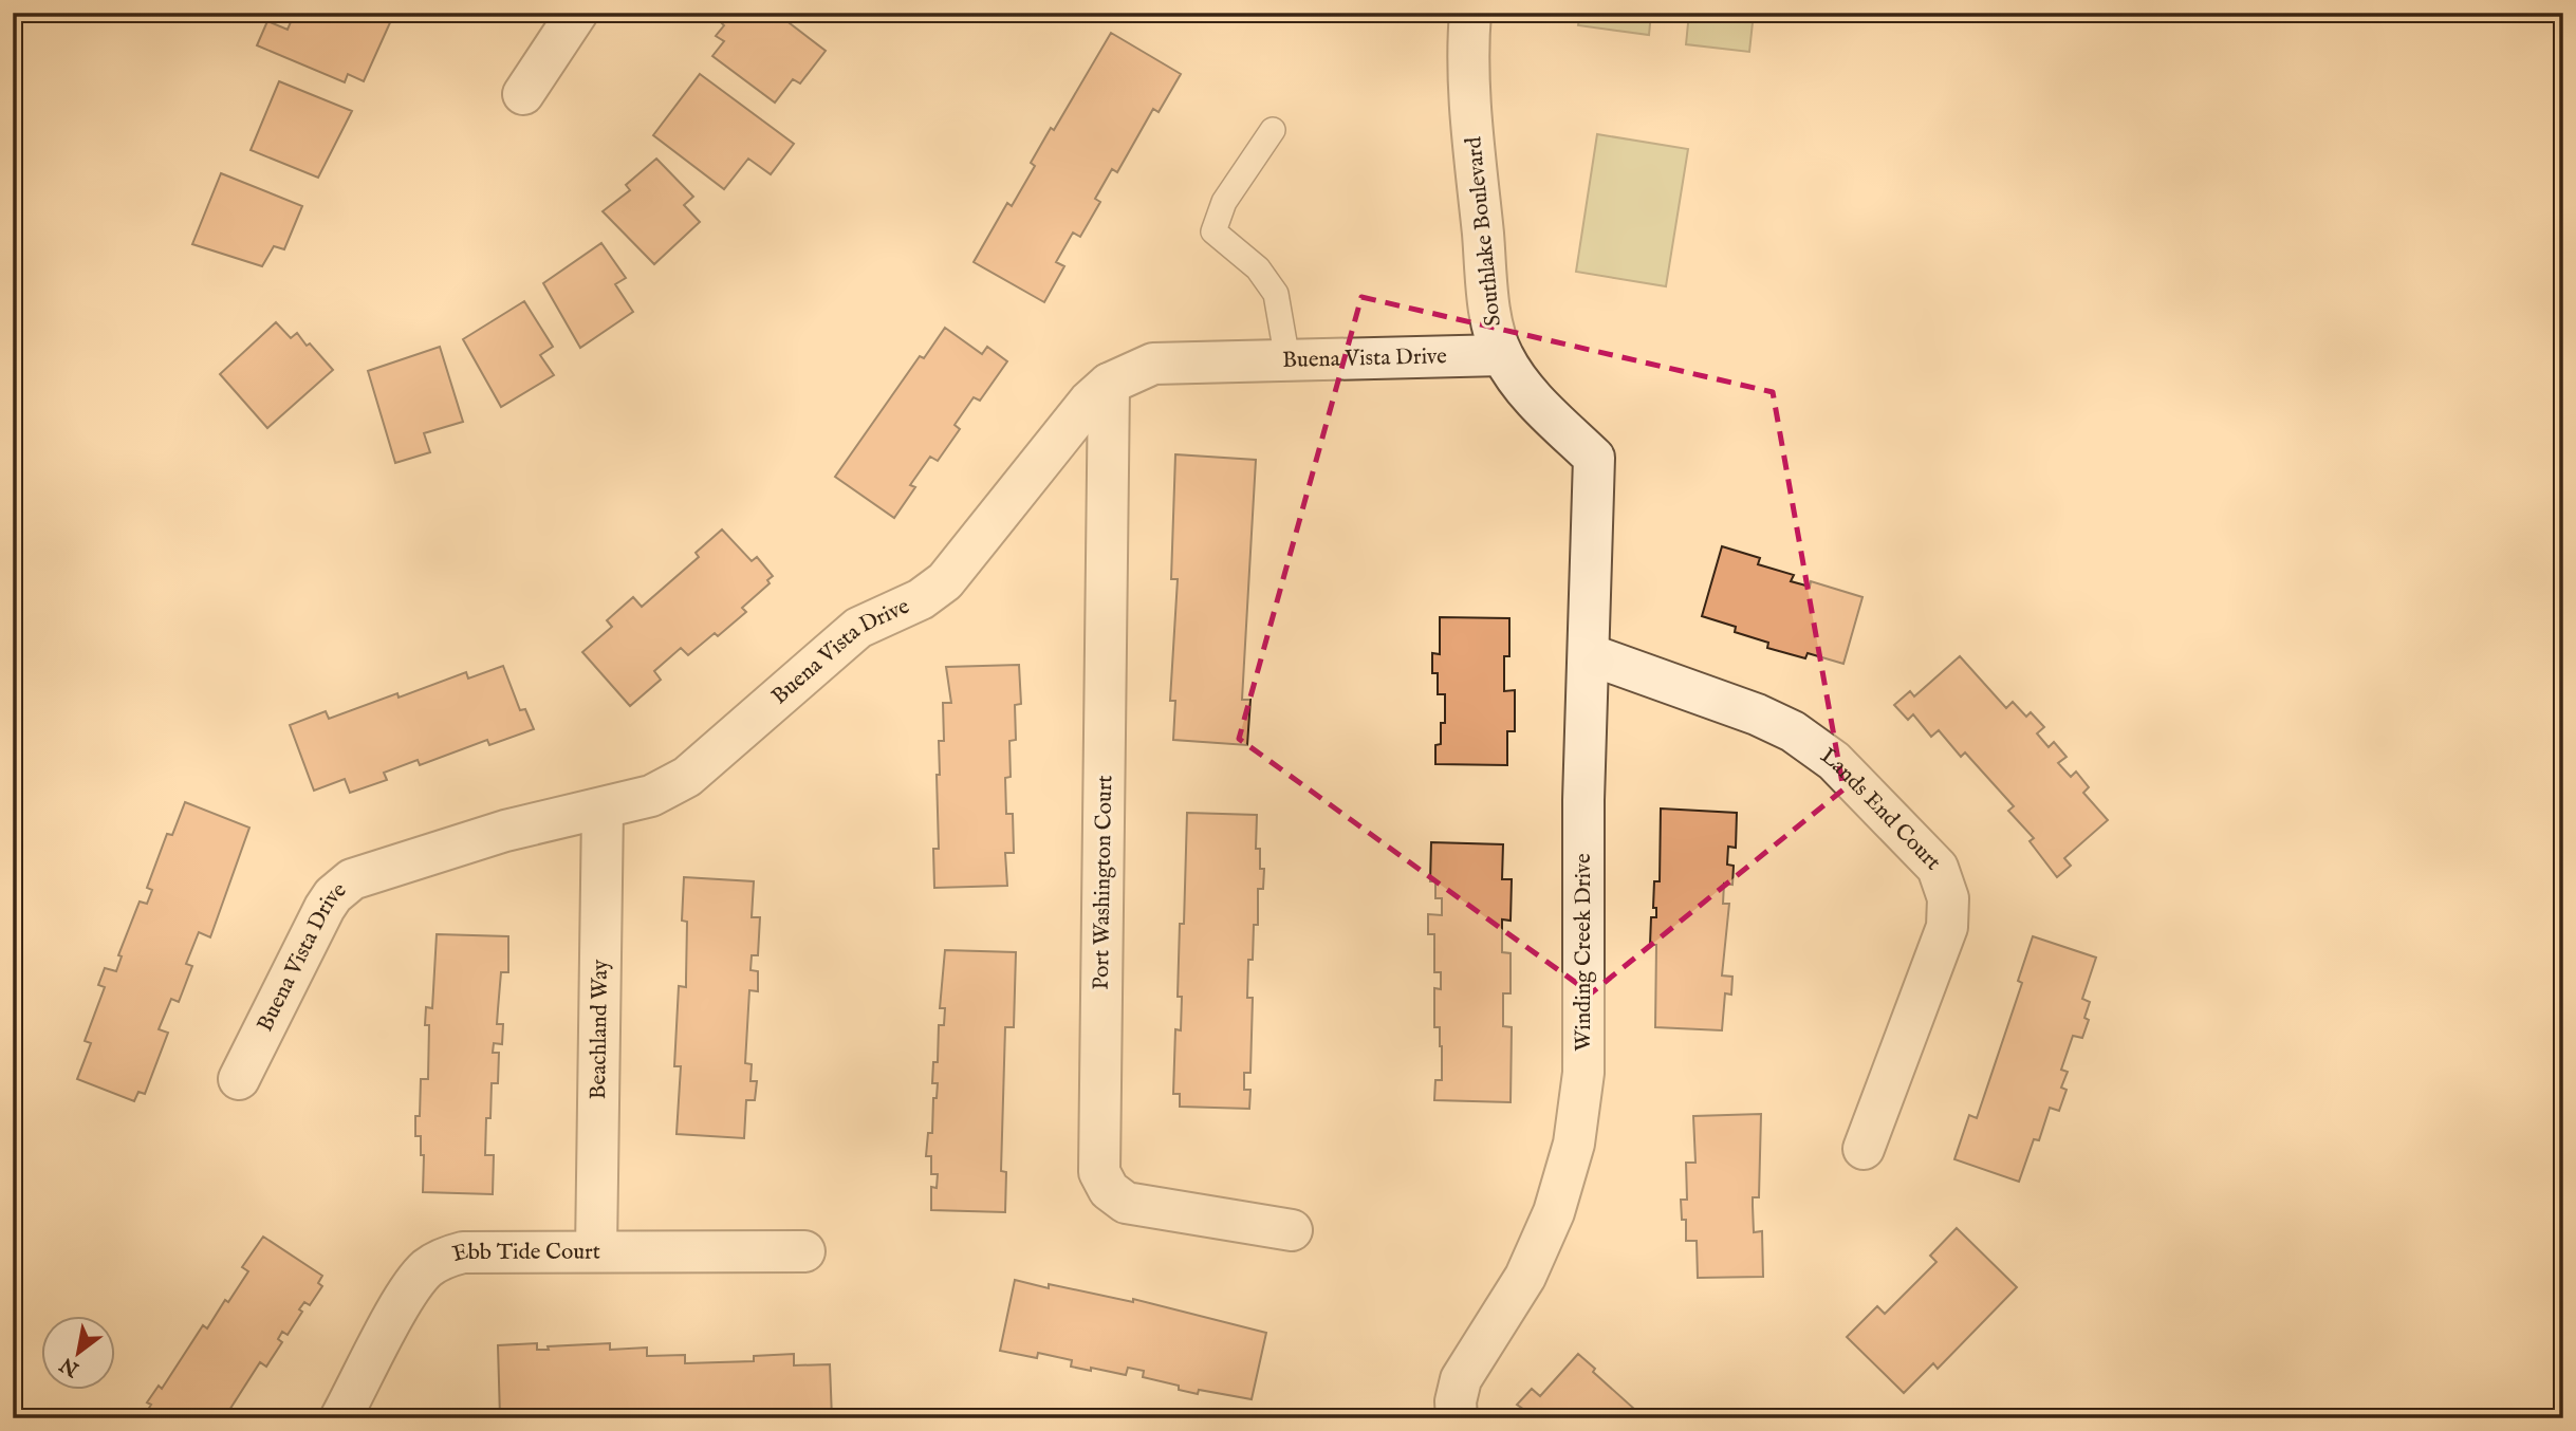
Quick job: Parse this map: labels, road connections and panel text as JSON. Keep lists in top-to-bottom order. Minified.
{"streets":{"street":["Southlake Boulevard","Buena Vista Drive","Lands End Court","Port Washington Court","Winding Creek Drive","Beachland Way","Ebb Tide Court"]},"crossings":[["Southlake Boulevard","Buena Vista Drive"],["Southlake Boulevard","Winding Creek Drive"],["Buena Vista Drive","Port Washington Court"],["Buena Vista Drive","Beachland Way"],["Lands End Court","Winding Creek Drive"],["Beachland Way","Ebb Tide Court"]],"north":"bottom left"}
